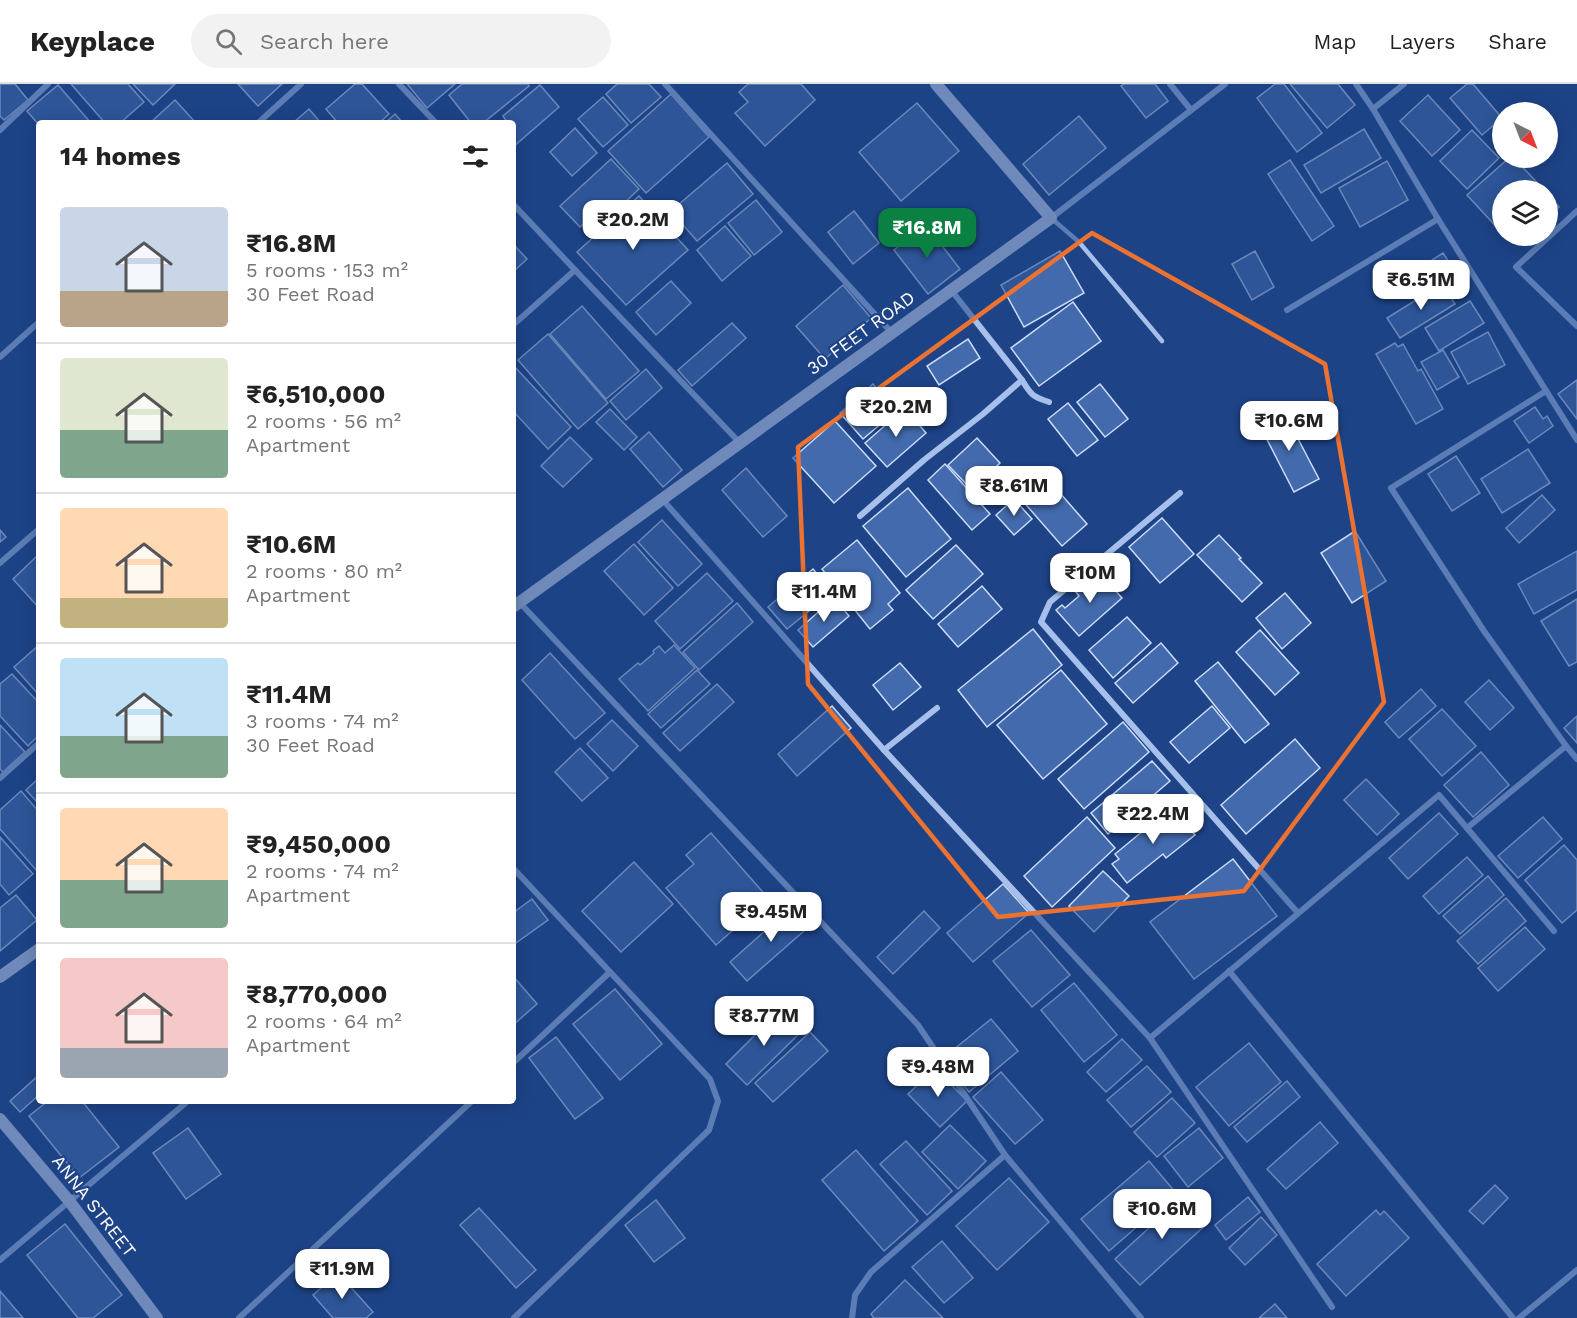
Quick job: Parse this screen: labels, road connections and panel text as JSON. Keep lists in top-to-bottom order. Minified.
{"streets":{"main road":["30 FEET ROAD","ANNA STREET"]},"north":"bottom right","page":{"header":"Keyplace","search":"Search here","nav":["Map","Layers","Share"],"heading":"14 homes","list":[{"name":"₹16.8M","note":"5 rooms · 153 m² · 30 Feet Road"},{"name":"₹6,510,000","note":"2 rooms · 56 m² · Apartment"},{"name":"₹10.6M","note":"2 rooms · 80 m² · Apartment"},{"name":"₹11.4M","note":"3 rooms · 74 m² · 30 Feet Road"},{"name":"₹9,450,000","note":"2 rooms · 74 m² · Apartment"},{"name":"₹8,770,000","note":"2 rooms · 64 m² · Apartment"}],"price":["₹20.2M","₹16.8M","₹6.51M","₹20.2M","₹10.6M","₹8.61M","₹10M","₹11.4M","₹22.4M","₹9.45M","₹8.77M","₹9.48M","₹10.6M","₹11.9M"]}}
